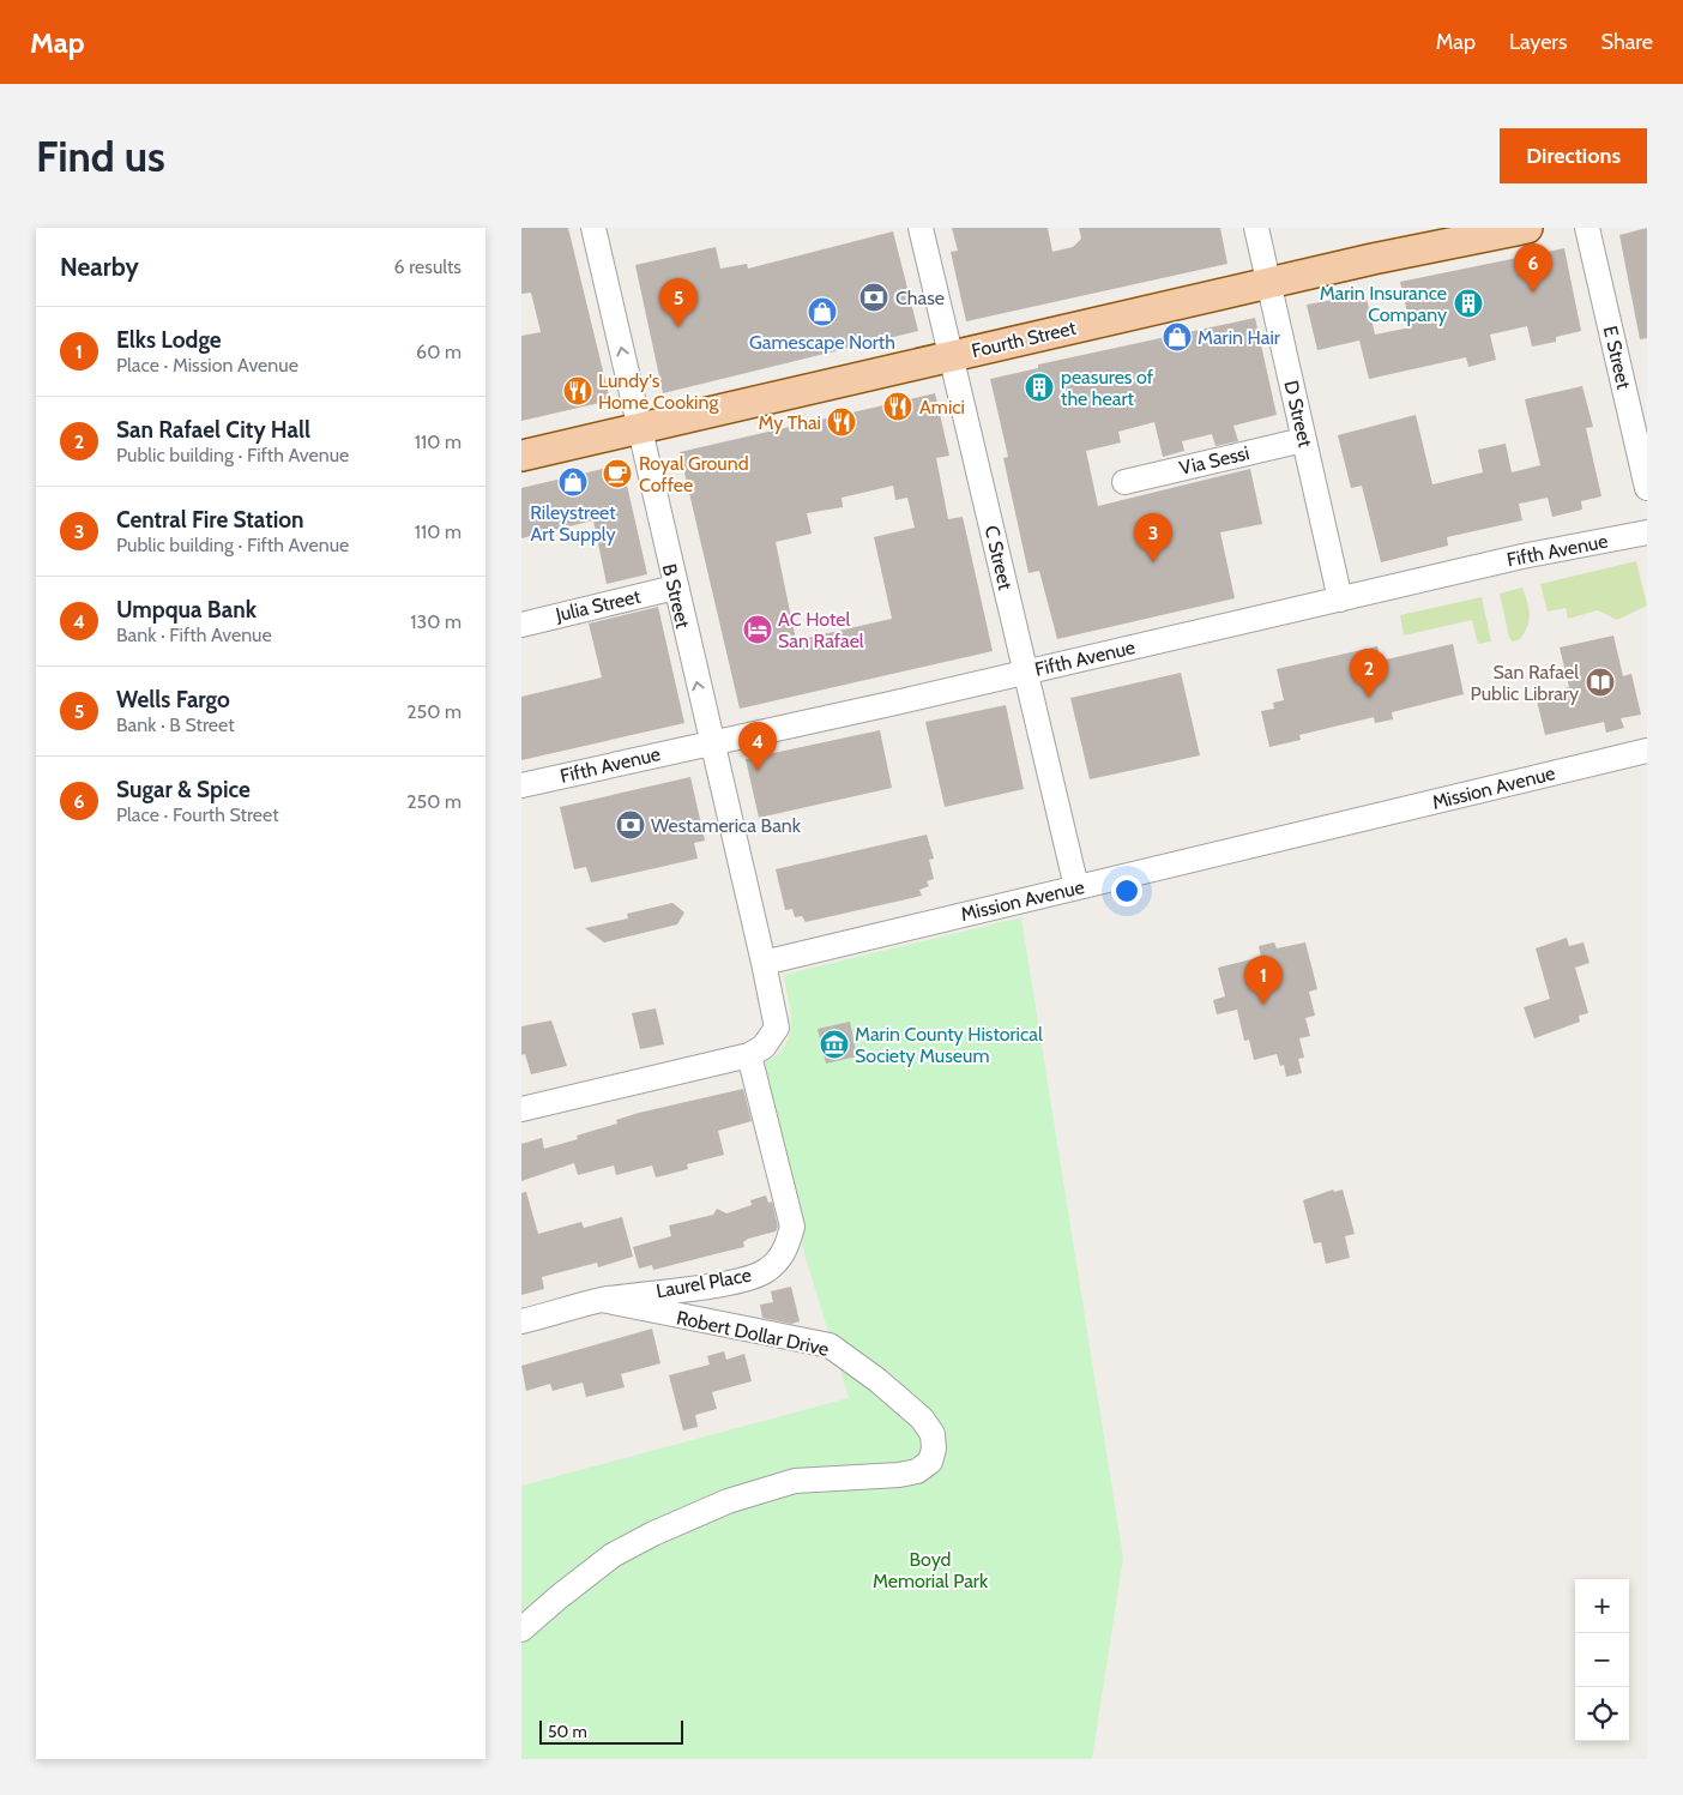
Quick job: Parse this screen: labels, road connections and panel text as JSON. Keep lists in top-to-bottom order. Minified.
{"streets":{"main road":["Fourth Street"],"street":["E Street","D Street","Via Sessi","Fifth Avenue","C Street","B Street","Julia Street","Mission Avenue","Laurel Place","Robert Dollar Drive"]},"crossings":[["Fourth Street","D Street"],["Fourth Street","C Street"],["Fourth Street","B Street"],["D Street","Via Sessi"],["D Street","Fifth Avenue"],["Fifth Avenue","C Street"],["Fifth Avenue","B Street"],["C Street","Mission Avenue"],["B Street","Julia Street"],["B Street","Mission Avenue"],["Laurel Place","Robert Dollar Drive"]],"one_way":["B Street"],"parks":["Boyd Memorial Park"],"places":{"bank":["Chase","Westamerica Bank"],"building":["Marin Insurance Company","peasures of the heart"],"shop":["Gamescape North","Marin Hair","Rileystreet Art Supply"],"restaurant":["Lundy's Home Cooking","Amici","My Thai"],"cafe":["Royal Ground Coffee"],"hotel":["AC Hotel San Rafael"],"library":["San Rafael Public Library"],"museum":["Marin County Historical Society Museum"]},"scale_bar":"50 m","page":{"header":"Map","nav":["Map","Layers","Share"],"buttons":"Directions","title":"Find us","heading":["Nearby","6 results"],"pins":["6","5","3","2","4","1"],"list":[{"mark":"1","name":"Elks Lodge","note":"Place · Mission Avenue","value":"60 m"},{"mark":"2","name":"San Rafael City Hall","note":"Public building · Fifth Avenue","value":"110 m"},{"mark":"3","name":"Central Fire Station","note":"Public building · Fifth Avenue","value":"110 m"},{"mark":"4","name":"Umpqua Bank","note":"Bank · Fifth Avenue","value":"130 m"},{"mark":"5","name":"Wells Fargo","note":"Bank · B Street","value":"250 m"},{"mark":"6","name":"Sugar & Spice","note":"Place · Fourth Street","value":"250 m"}],"map_buttons":["+","−"],"scale":"50 m"}}
